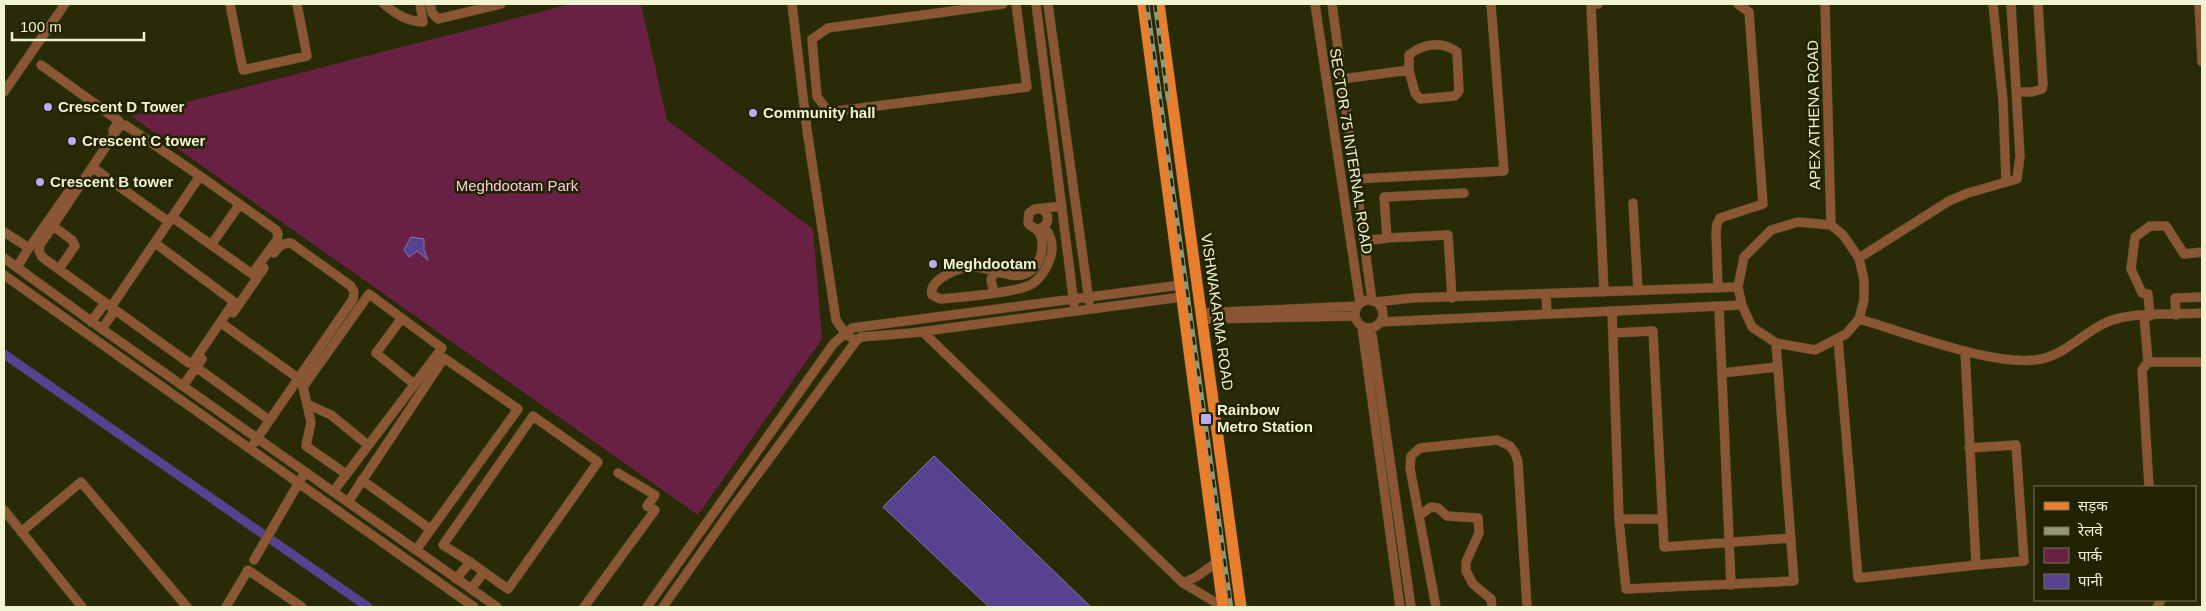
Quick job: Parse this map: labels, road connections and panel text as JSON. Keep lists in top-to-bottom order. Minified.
{"streets":{"main road":["VISHWAKARMA ROAD"],"street":["APEX ATHENA ROAD","SECTOR 75 INTERNAL ROAD"]},"parks":["Meghdootam Park"],"places":{"other":["Crescent D Tower","Community hall","Crescent C tower","Crescent B tower","Meghdootam"],"transit":["Rainbow Metro Station"]},"legend":["सड़क","रेलवे","पार्क","पानी"],"scale_bar":"100 m"}
